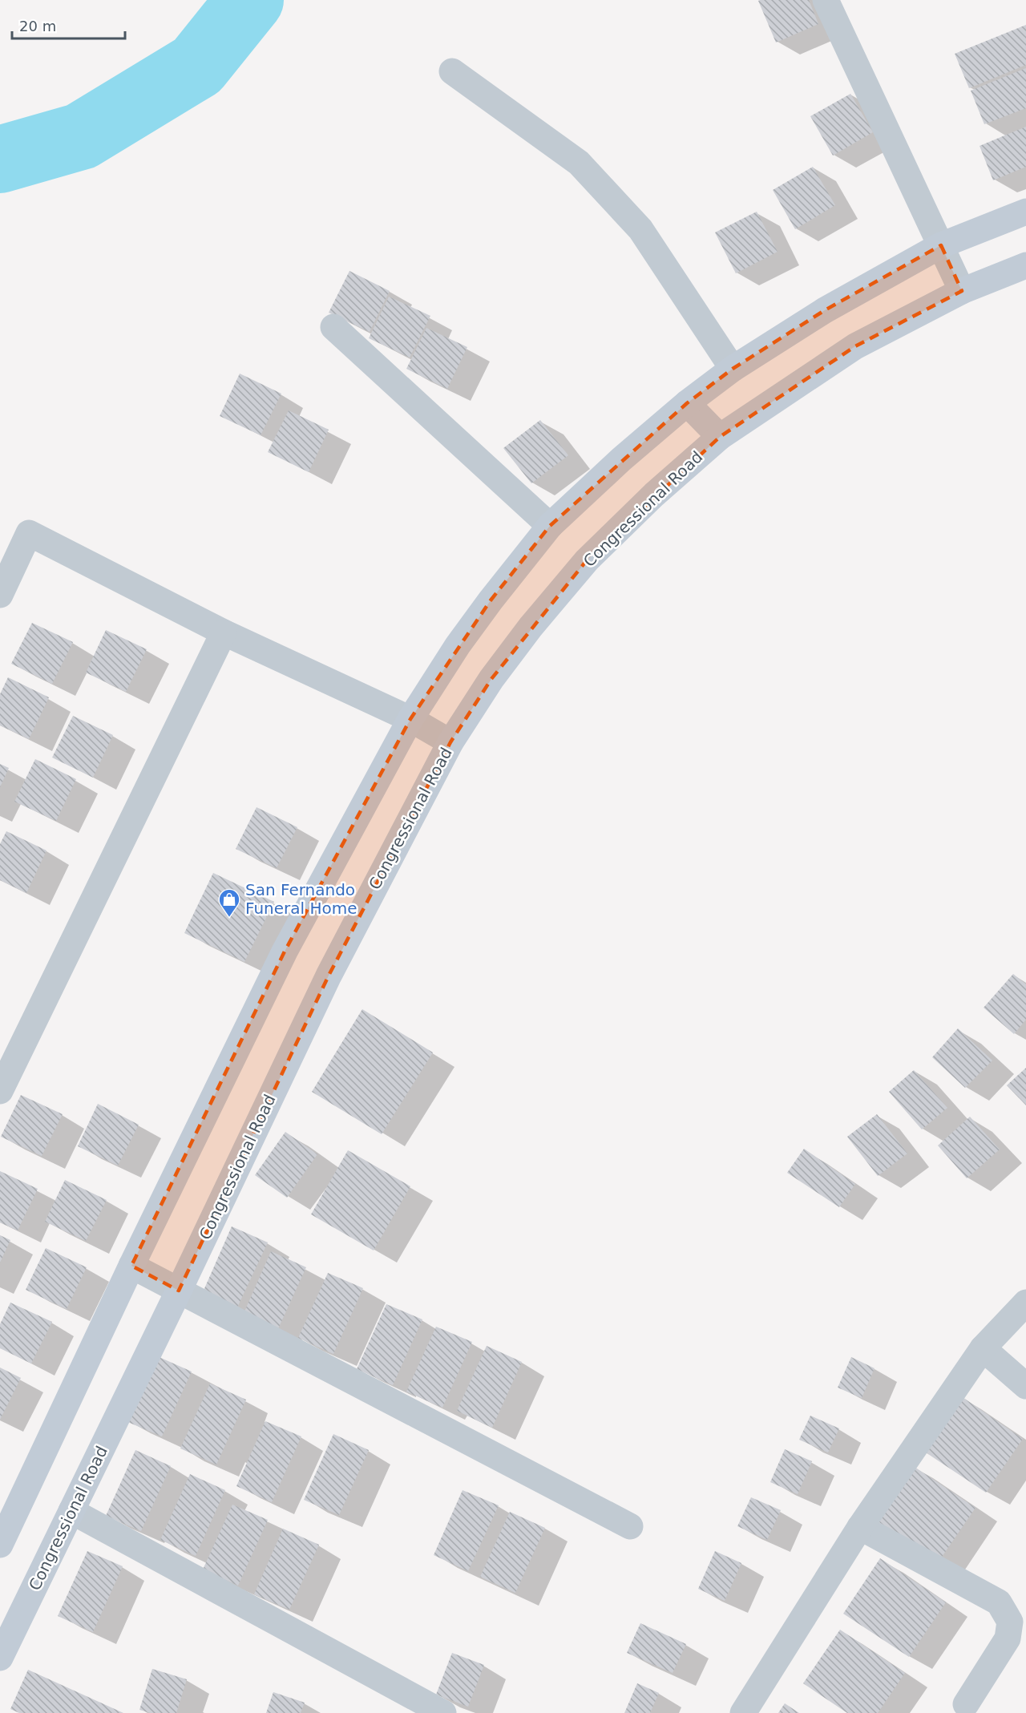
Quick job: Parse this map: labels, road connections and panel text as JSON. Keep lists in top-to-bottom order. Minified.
{"streets":{"main road":["Congressional Road"]},"places":{"shop":["San Fernando Funeral Home"]},"scale_bar":"20 m"}
